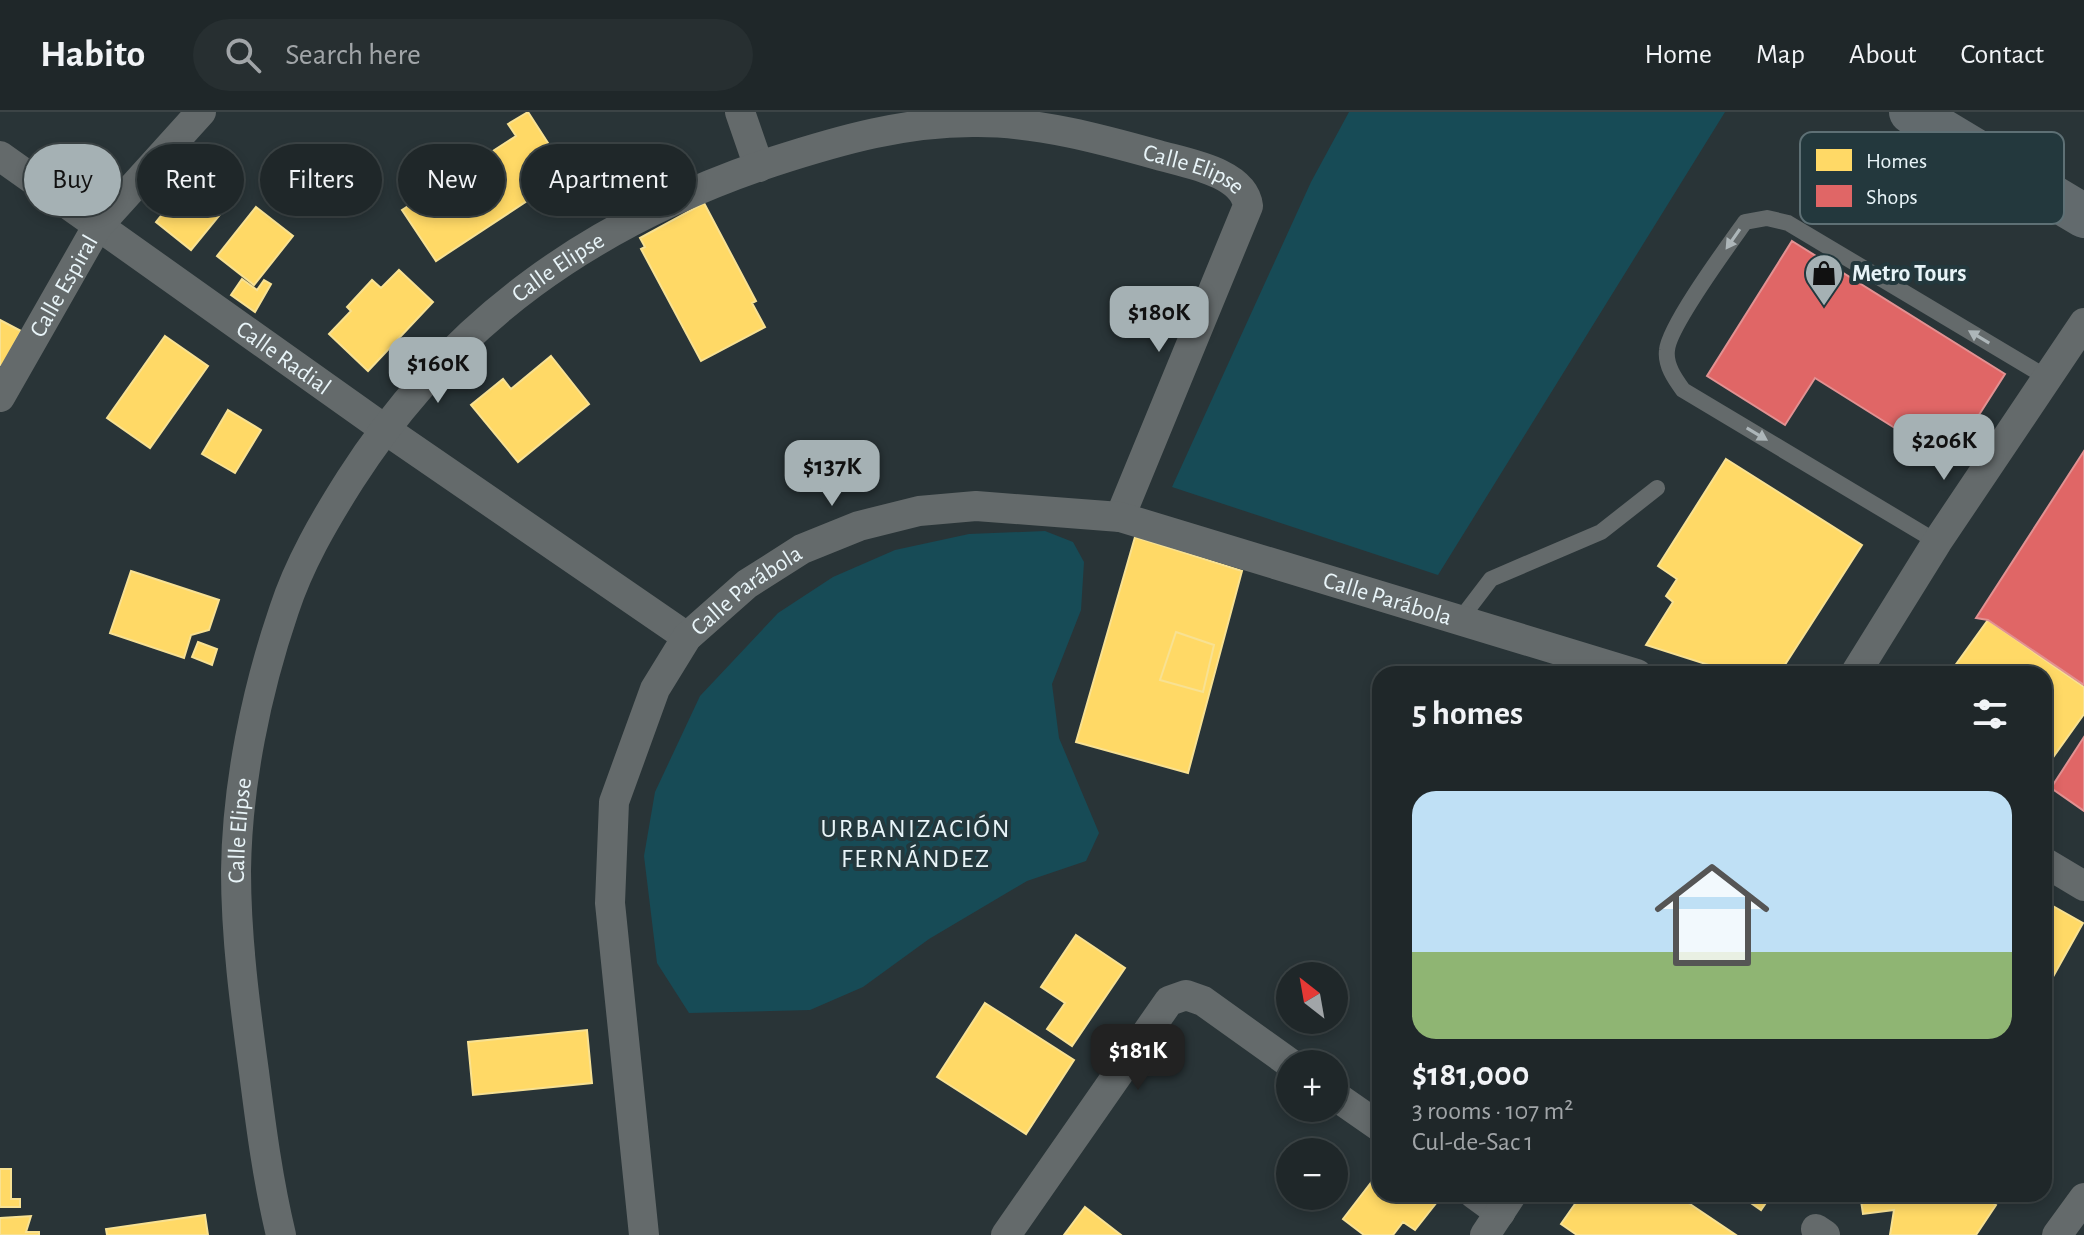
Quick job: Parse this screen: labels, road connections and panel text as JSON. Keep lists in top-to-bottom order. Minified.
{"streets":{"street":["Calle Elipse","Calle Espiral","Calle Radial","Calle Parábola"]},"crossings":[["Calle Elipse","Calle Radial"],["Calle Elipse","Calle Parábola"],["Calle Espiral","Calle Radial"],["Calle Radial","Calle Parábola"]],"districts":["URBANIZACIÓN FERNÁNDEZ"],"places":{"shop":["Metro Tours"]},"legend":["Homes","Shops"],"north":"top left","page":{"header":"Habito","search":"Search here","nav":["Home","Map","About","Contact"],"chip":["Buy","Rent","Filters","New","Apartment"],"price":["$180K","$160K","$206K","$137K","$181K"],"heading":"5 homes","list":[{"name":"$181,000","note":"3 rooms · 107 m² · Cul-de-Sac 1"}],"map_buttons":["+","−"]}}
